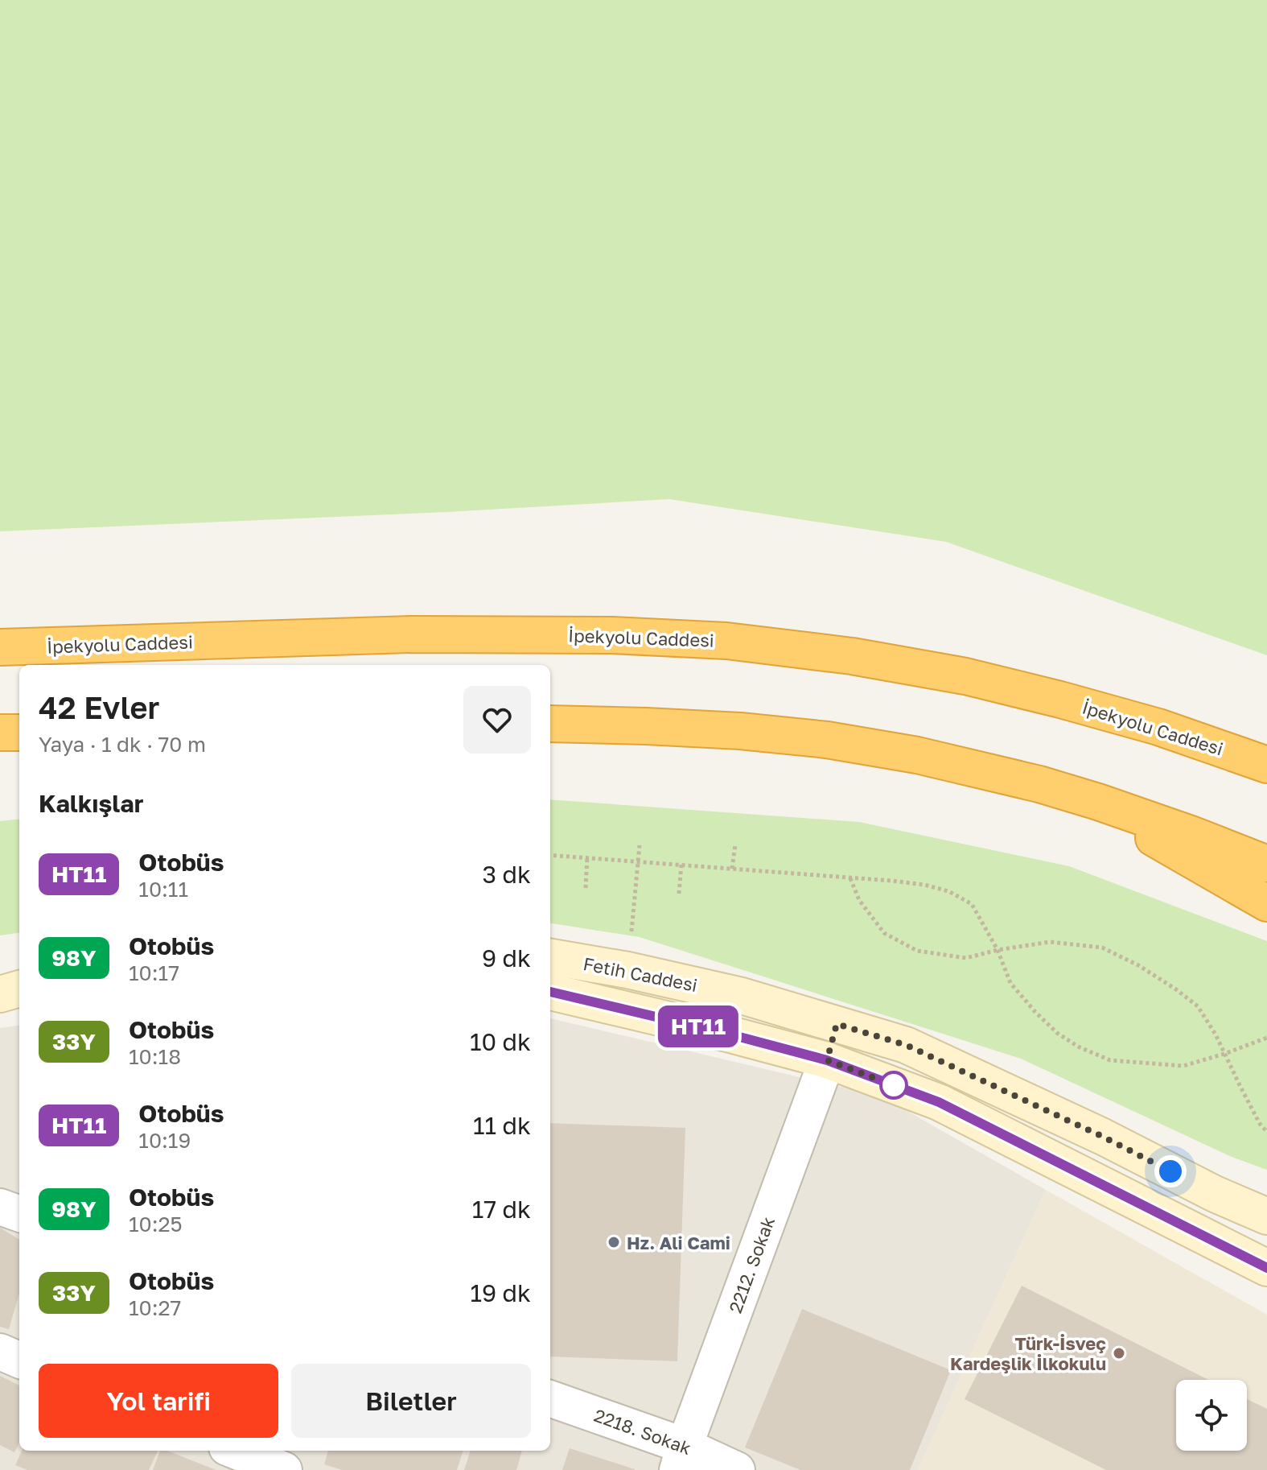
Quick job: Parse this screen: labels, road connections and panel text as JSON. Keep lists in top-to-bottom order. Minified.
{"streets":{"highway":["İpekyolu Caddesi"],"main road":["Fetih Caddesi"],"street":["2212. Sokak","2218. Sokak"]},"crossings":[["Fetih Caddesi","2212. Sokak"],["2212. Sokak","2218. Sokak"]],"places":["Hz. Ali Cami","Türk-İsveç Kardeşlik İlkokulu"],"lines":["bus line HT11"],"page":{"on_map":"HT11","heading":[["42 Evler","Yaya · 1 dk · 70 m"],"Kalkışlar"],"list":[{"mark":"HT11","name":"Otobüs","note":"10:11","value":"3 dk"},{"mark":"98Y","name":"Otobüs","note":"10:17","value":"9 dk"},{"mark":"33Y","name":"Otobüs","note":"10:18","value":"10 dk"},{"mark":"HT11","name":"Otobüs","note":"10:19","value":"11 dk"},{"mark":"98Y","name":"Otobüs","note":"10:25","value":"17 dk"},{"mark":"33Y","name":"Otobüs","note":"10:27","value":"19 dk"}],"buttons":["Yol tarifi","Biletler"]}}
